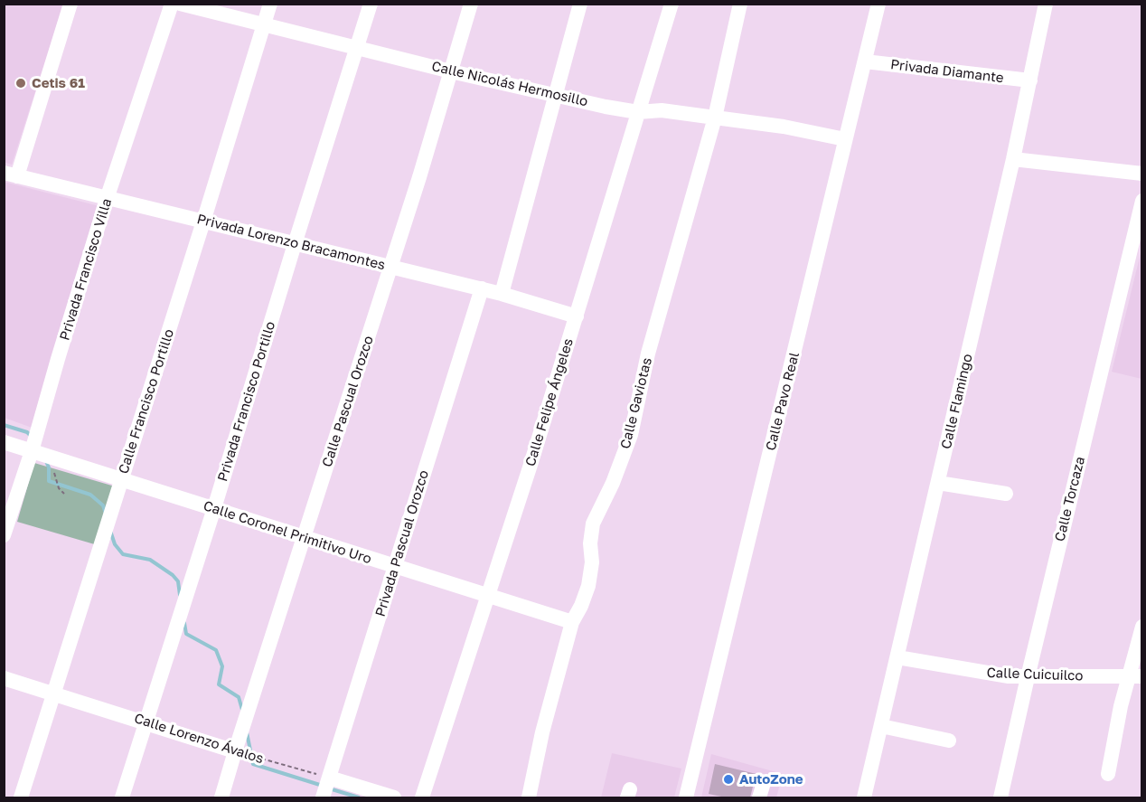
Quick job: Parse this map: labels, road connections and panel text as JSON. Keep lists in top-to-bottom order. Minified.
{"streets":{"street":["Privada Diamante","Calle Nicolás Hermosillo","Privada Lorenzo Bracamontes","Privada Francisco Villa","Calle Francisco Portillo","Privada Francisco Portillo","Calle Pascual Orozco","Calle Pavo Real","Calle Flamingo","Calle Felipe Ángeles","Calle Gaviotas","Calle Torcaza","Calle Coronel Primitivo Uro","Privada Pascual Orozco","Calle Cuicuilco","Calle Lorenzo Ávalos"]},"crossings":[["Privada Diamante","Calle Pavo Real"],["Privada Diamante","Calle Flamingo"],["Calle Nicolás Hermosillo","Calle Francisco Portillo"],["Calle Nicolás Hermosillo","Privada Francisco Portillo"],["Calle Nicolás Hermosillo","Calle Pascual Orozco"],["Calle Nicolás Hermosillo","Calle Pavo Real"],["Calle Nicolás Hermosillo","Calle Felipe Ángeles"],["Calle Nicolás Hermosillo","Calle Gaviotas"],["Privada Lorenzo Bracamontes","Privada Francisco Villa"],["Privada Lorenzo Bracamontes","Calle Francisco Portillo"],["Privada Lorenzo Bracamontes","Privada Francisco Portillo"],["Privada Lorenzo Bracamontes","Calle Pascual Orozco"],["Privada Lorenzo Bracamontes","Calle Felipe Ángeles"],["Privada Lorenzo Bracamontes","Privada Pascual Orozco"],["Privada Francisco Villa","Calle Coronel Primitivo Uro"],["Calle Francisco Portillo","Calle Coronel Primitivo Uro"],["Calle Francisco Portillo","Calle Lorenzo Ávalos"],["Privada Francisco Portillo","Calle Coronel Primitivo Uro"],["Privada Francisco Portillo","Calle Lorenzo Ávalos"],["Calle Pascual Orozco","Calle Coronel Primitivo Uro"],["Calle Pascual Orozco","Calle Lorenzo Ávalos"],["Calle Flamingo","Calle Cuicuilco"],["Calle Felipe Ángeles","Calle Coronel Primitivo Uro"],["Calle Gaviotas","Calle Coronel Primitivo Uro"],["Calle Torcaza","Calle Cuicuilco"],["Calle Coronel Primitivo Uro","Privada Pascual Orozco"],["Privada Pascual Orozco","Calle Lorenzo Ávalos"]],"places":["Cetis 61","AutoZone"]}
